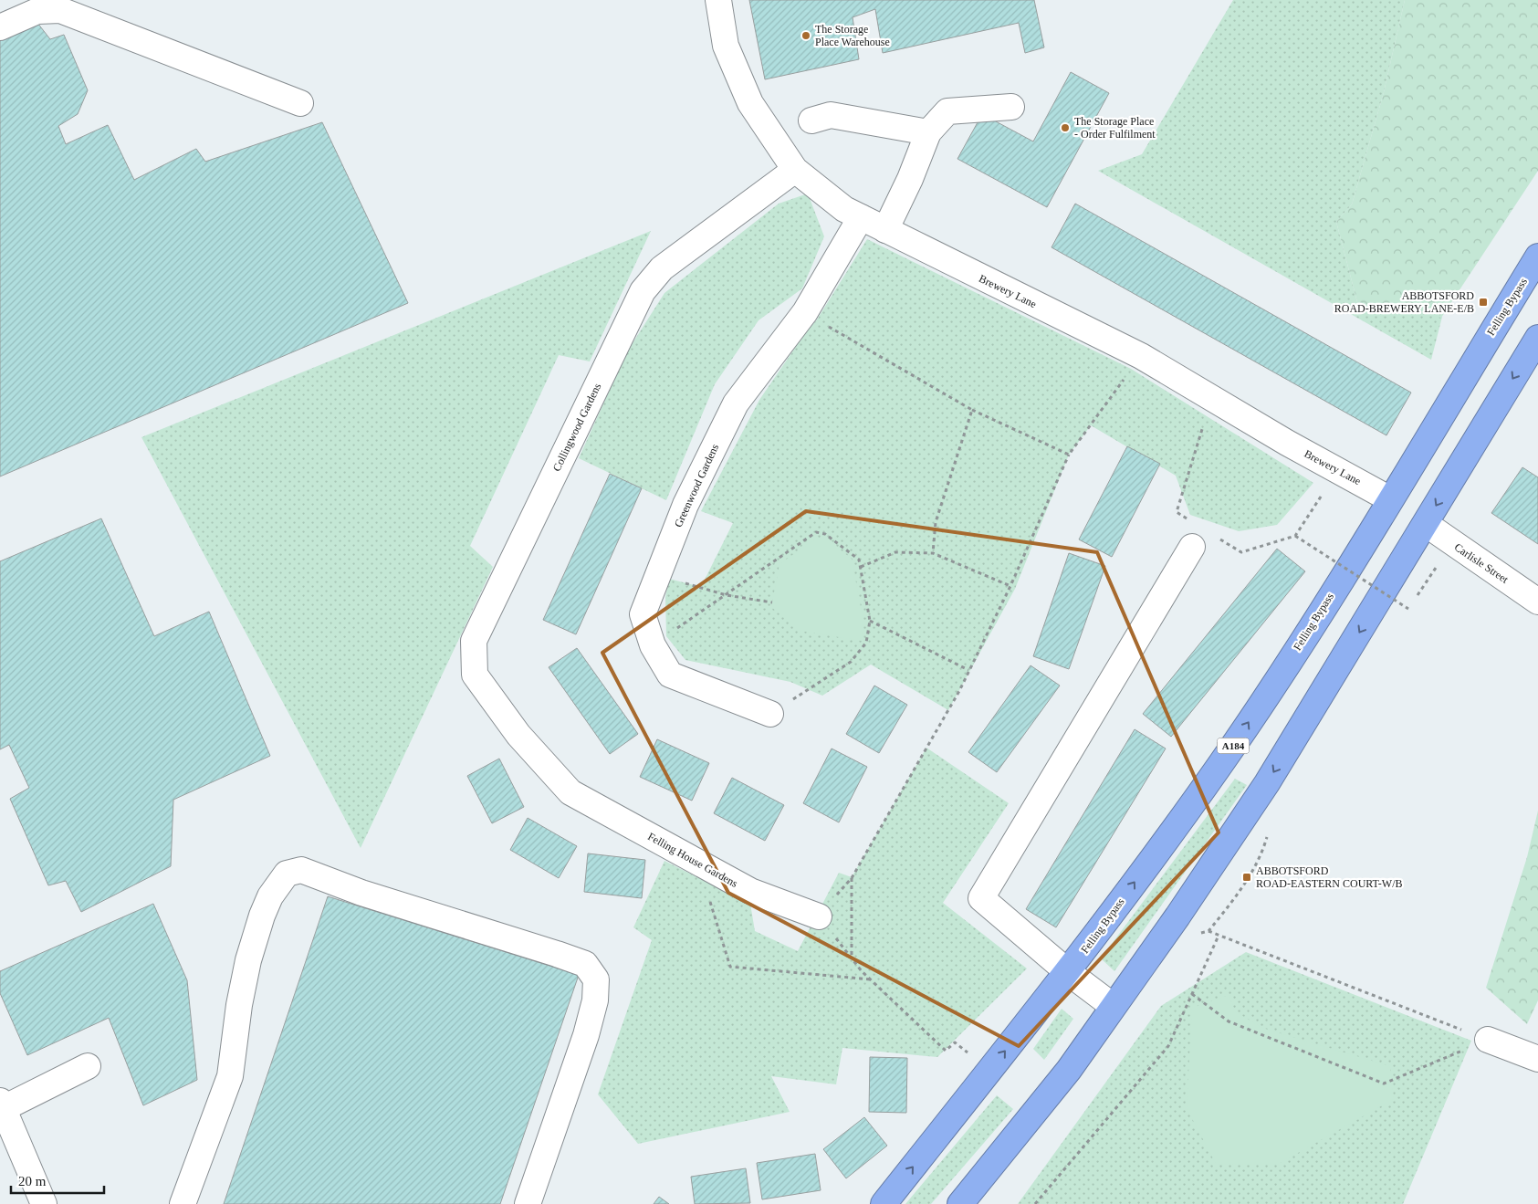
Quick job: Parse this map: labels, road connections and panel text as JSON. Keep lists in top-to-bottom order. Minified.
{"streets":{"highway":["Felling Bypass","A184"],"street":["Brewery Lane","Collingwood Gardens","Greenwood Gardens","Carlisle Street","Felling House Gardens"]},"crossings":[["Brewery Lane","Felling Bypass"],["Brewery Lane","Collingwood Gardens"],["Brewery Lane","Greenwood Gardens"],["Collingwood Gardens","Felling House Gardens"]],"places":{"other":["The Storage Place Warehouse","The Storage Place - Order Fulfilment"],"transit":["ABBOTSFORD ROAD-BREWERY LANE-E/B","ABBOTSFORD ROAD-EASTERN COURT-W/B"]},"scale_bar":"20 m"}
